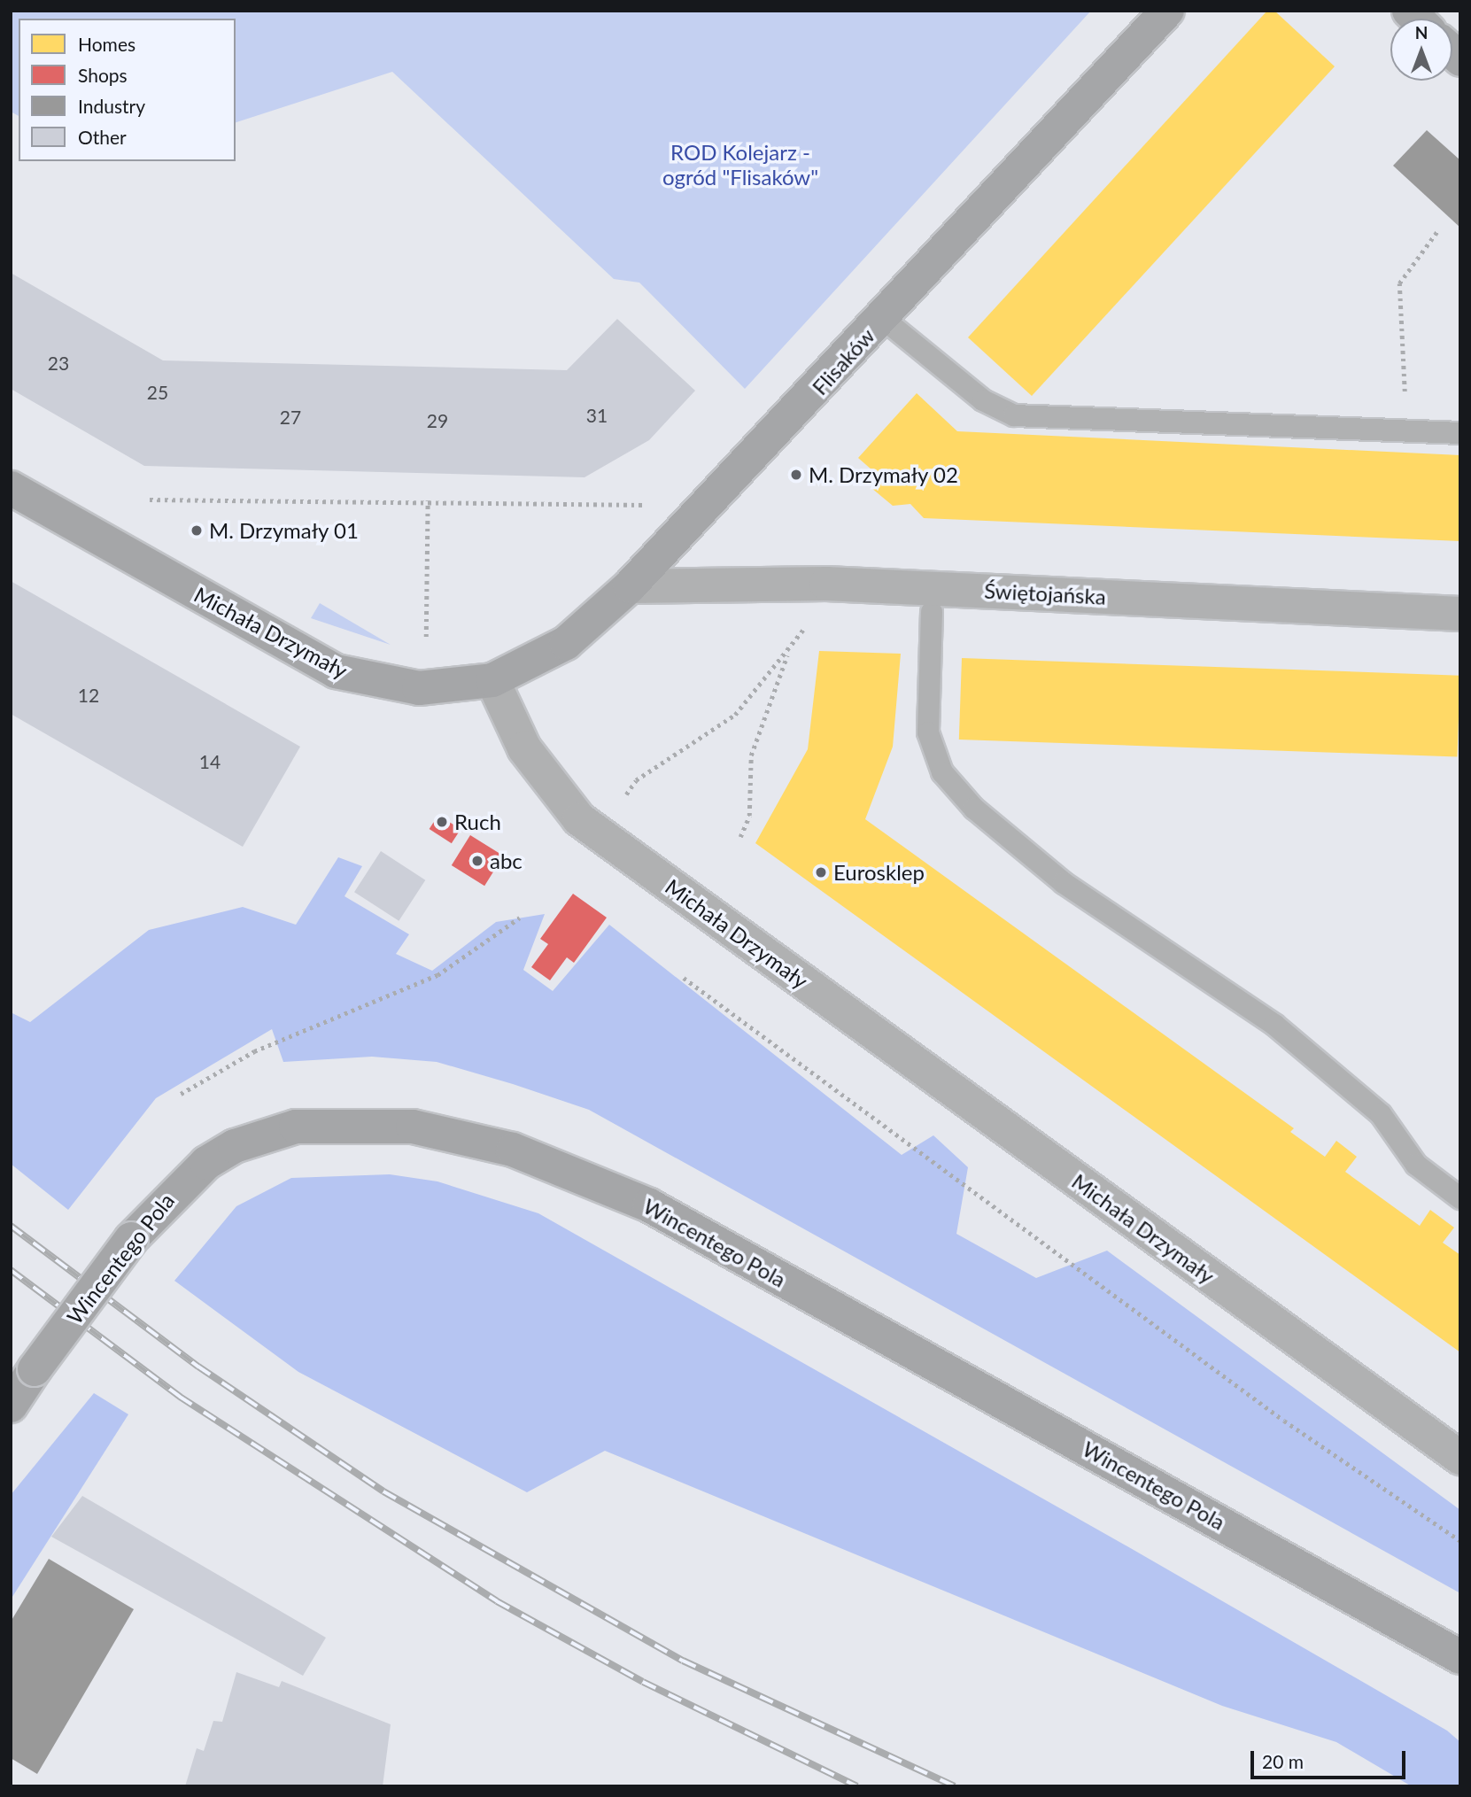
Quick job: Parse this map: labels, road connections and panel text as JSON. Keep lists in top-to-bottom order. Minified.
{"streets":{"street":["Flisaków","Świętojańska","Michała Drzymały","Wincentego Pola"]},"crossings":[["Flisaków","Świętojańska"],["Flisaków","Michała Drzymały"]],"parks":["ROD Kolejarz - ogród \"Flisaków\""],"places":["M. Drzymały 02","M. Drzymały 01","Ruch","abc","Eurosklep"],"house_numbers":["23","25","31","27","29","12","14"],"legend":["Homes","Shops","Industry","Other"],"scale_bar":"20 m","north":"top"}
